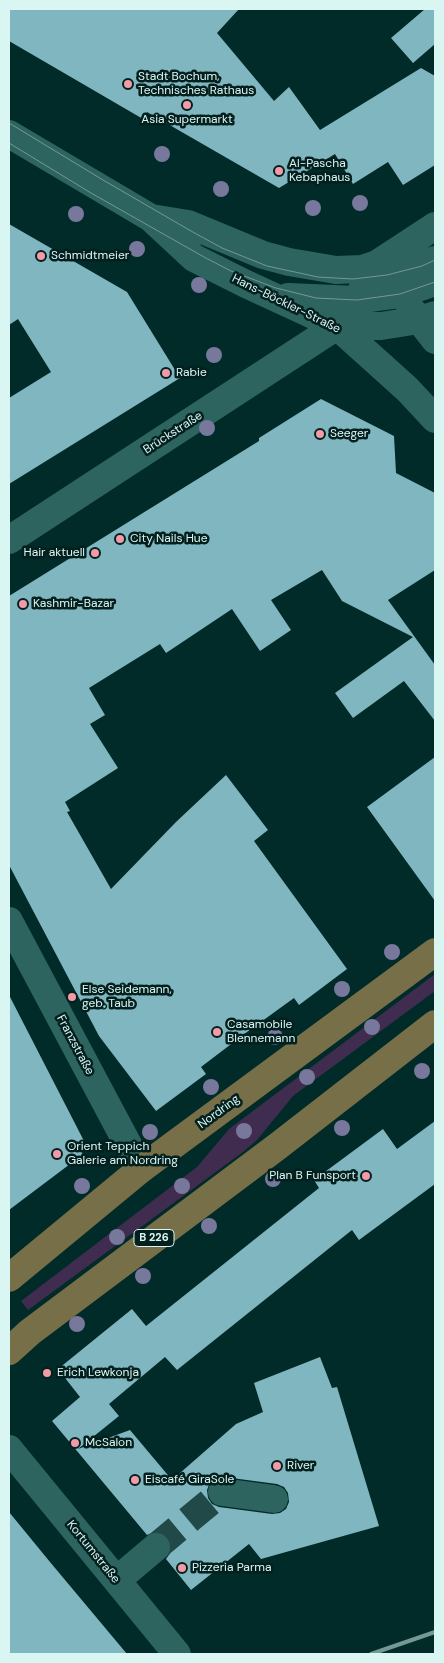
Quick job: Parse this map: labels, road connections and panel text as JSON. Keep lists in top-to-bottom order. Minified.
{"streets":{"main road":["Nordring","B 226"],"street":["Hans-Böckler-Straße","Brückstraße","Franzstraße","Kortumstraße"]},"crossings":[["Hans-Böckler-Straße","Brückstraße"],["Franzstraße","Nordring"]],"places":["Stadt Bochum, Technisches Rathaus","Asia Supermarkt","Al-Pascha Kebaphaus","Schmidtmeier","Rabie","Seeger","City Nails Hue","Hair aktuell","Kashmir-Bazar","Else Seidemann, geb. Taub","Casamobile Blennemann","Orient Teppich Galerie am Nordring","Plan B Funsport","Erich Lewkonja","McSalon","River","Eiscafé GiraSole","Pizzeria Parma"]}
